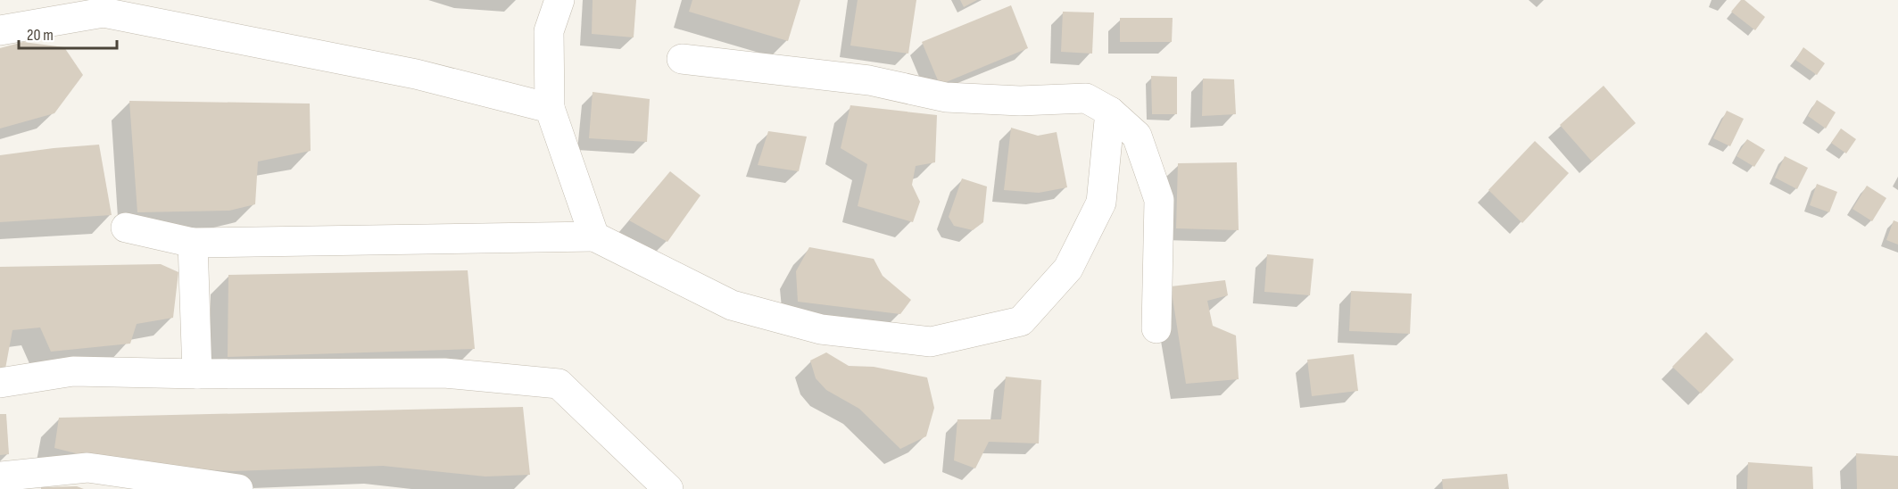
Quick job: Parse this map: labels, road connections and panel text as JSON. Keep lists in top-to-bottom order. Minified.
{"scale_bar":"20 m"}
